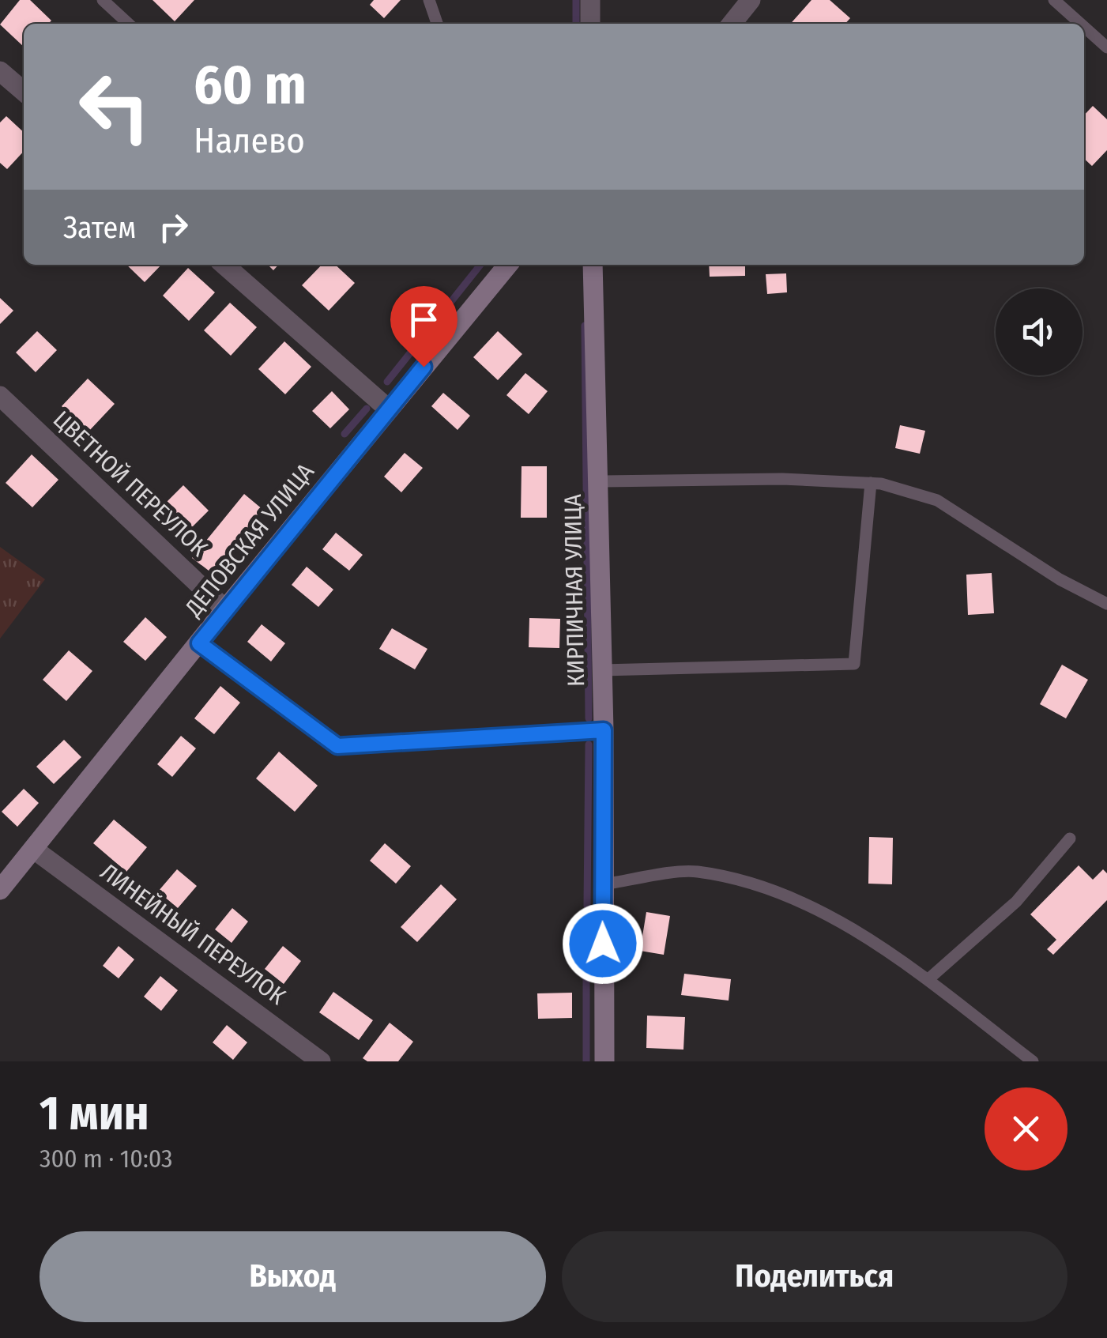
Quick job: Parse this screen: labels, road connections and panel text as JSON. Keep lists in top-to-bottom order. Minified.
{"streets":{"street":["ЦВЕТНОЙ ПЕРЕУЛОК","ДЕПОВСКАЯ УЛИЦА","КИРПИЧНАЯ УЛИЦА","ЛИНЕЙНЫЙ ПЕРЕУЛОК"]},"crossings":[["ЦВЕТНОЙ ПЕРЕУЛОК","ДЕПОВСКАЯ УЛИЦА"],["ДЕПОВСКАЯ УЛИЦА","ЛИНЕЙНЫЙ ПЕРЕУЛОК"]],"page":{"turn":["60 m","Налево"],"then":"Затем","heading":["1 мин","300 m · 10:03"],"buttons":["Выход","Поделиться"]}}
